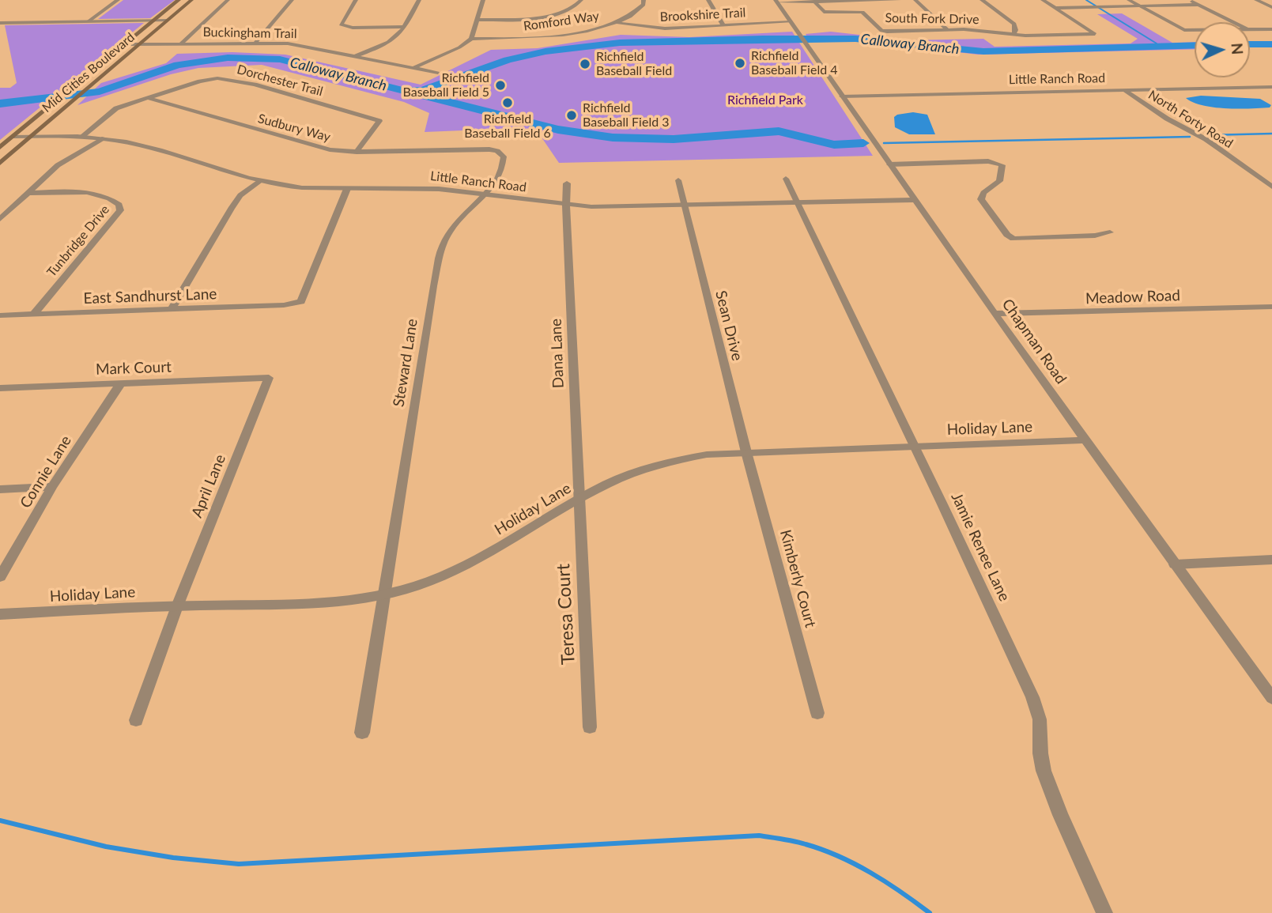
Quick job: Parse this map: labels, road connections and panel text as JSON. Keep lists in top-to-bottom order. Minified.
{"streets":{"main road":["Mid Cities Boulevard"],"street":["Brookshire Trail","South Fork Drive","Romford Way","Buckingham Trail","Little Ranch Road","Dorchester Trail","North Forty Road","Sudbury Way","Tunbridge Drive","East Sandhurst Lane","Meadow Road","Sean Drive","Chapman Road","Dana Lane","Steward Lane","Mark Court","Holiday Lane","Connie Lane","April Lane","Jamie Renee Lane","Kimberly Court","Teresa Court"]},"crossings":[["Brookshire Trail","Romford Way"],["Brookshire Trail","Chapman Road"],["Buckingham Trail","Mid Cities Boulevard"],["Mid Cities Boulevard","Little Ranch Road"],["Little Ranch Road","Dorchester Trail"],["Little Ranch Road","North Forty Road"],["Little Ranch Road","East Sandhurst Lane"],["Little Ranch Road","Sean Drive"],["Little Ranch Road","Chapman Road"],["Little Ranch Road","Dana Lane"],["Little Ranch Road","Steward Lane"],["Little Ranch Road","Jamie Renee Lane"],["Dorchester Trail","Sudbury Way"],["Sudbury Way","Steward Lane"],["Tunbridge Drive","East Sandhurst Lane"],["Meadow Road","Chapman Road"],["Sean Drive","Holiday Lane"],["Sean Drive","Kimberly Court"],["Chapman Road","Holiday Lane"],["Dana Lane","Holiday Lane"],["Dana Lane","Teresa Court"],["Steward Lane","Holiday Lane"],["Mark Court","Connie Lane"],["Mark Court","April Lane"],["Holiday Lane","April Lane"],["Holiday Lane","Jamie Renee Lane"],["Holiday Lane","Kimberly Court"],["Holiday Lane","Teresa Court"]],"water":["Calloway Branch"],"parks":["Richfield Park"],"places":["Richfield Baseball Field 4","Richfield Baseball Field","Richfield Baseball Field 5","Richfield Baseball Field 6","Richfield Baseball Field 3"],"north":"right"}
